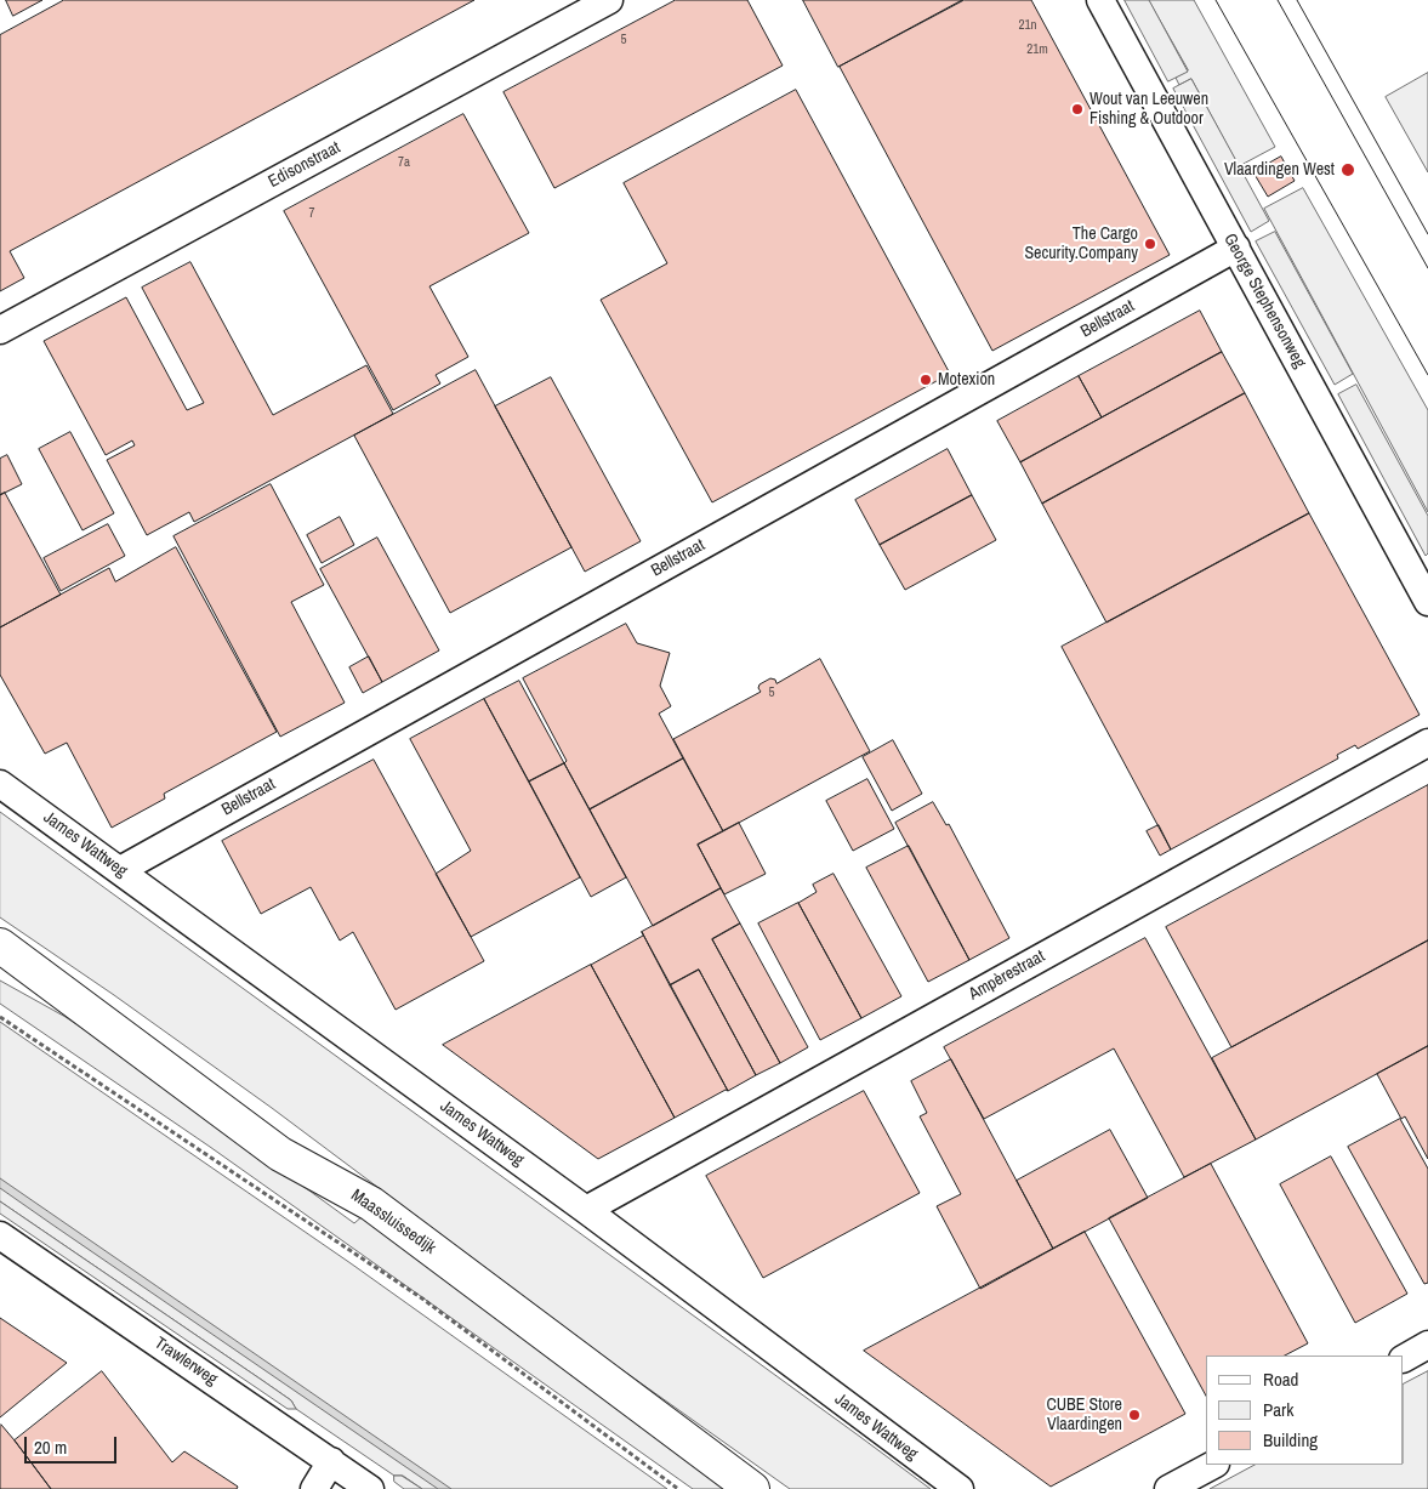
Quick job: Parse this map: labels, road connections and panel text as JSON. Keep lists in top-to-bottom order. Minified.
{"streets":{"street":["Edisonstraat","George Stephensonweg","Bellstraat","James Wattweg","Ampèrestraat","Maassluissedijk","Trawlerweg"]},"crossings":[["George Stephensonweg","Bellstraat"],["Bellstraat","James Wattweg"],["James Wattweg","Ampèrestraat"]],"places":["Wout van Leeuwen Fishing & Outdoor","Vlaardingen West","The Cargo Security.Company","Motexion","CUBE Store Vlaardingen"],"house_numbers":["21n","5","21m","7a","7","5"],"legend":["Road","Park","Building"],"scale_bar":"20 m"}
